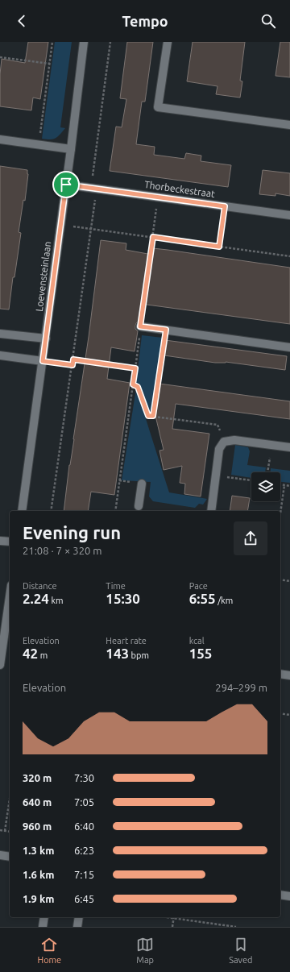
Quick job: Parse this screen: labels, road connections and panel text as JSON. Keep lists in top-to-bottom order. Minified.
{"streets":{"street":["Thorbeckestraat","Loevensteinlaan"]},"crossings":[["Thorbeckestraat","Loevensteinlaan"]],"page":{"header":"Tempo","heading":["Evening run","21:08 · 7 × 320 m"],"stats":[["Distance","2.24 km"],["Time","15:30"],["Pace","6:55 /km"],["Elevation","42 m"],["Heart rate","143 bpm"],["kcal","155"]],"chart":["Elevation","294–299 m"],"list":[{"name":"320 m","note":"7:30"},{"name":"640 m","note":"7:05"},{"name":"960 m","note":"6:40"},{"name":"1.3 km","note":"6:23"},{"name":"1.6 km","note":"7:15"},{"name":"1.9 km","note":"6:45"}],"tabs":["Home","Map","Saved"]}}
